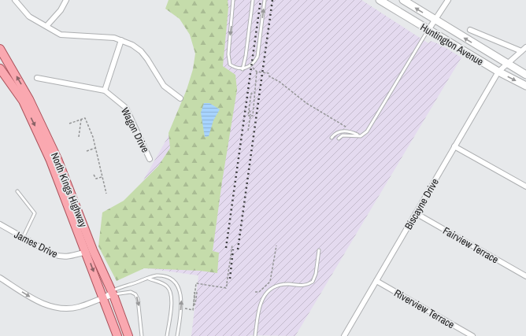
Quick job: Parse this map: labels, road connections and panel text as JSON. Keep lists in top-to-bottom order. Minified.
{"streets":{"main road":["Huntington Avenue","North Kings Highway"],"street":["Wagon Drive","Biscayne Drive","James Drive","Fairview Terrace","Riverview Terrace"]},"crossings":[["Huntington Avenue","Biscayne Drive"],["North Kings Highway","James Drive"],["Biscayne Drive","Fairview Terrace"],["Biscayne Drive","Riverview Terrace"]]}
